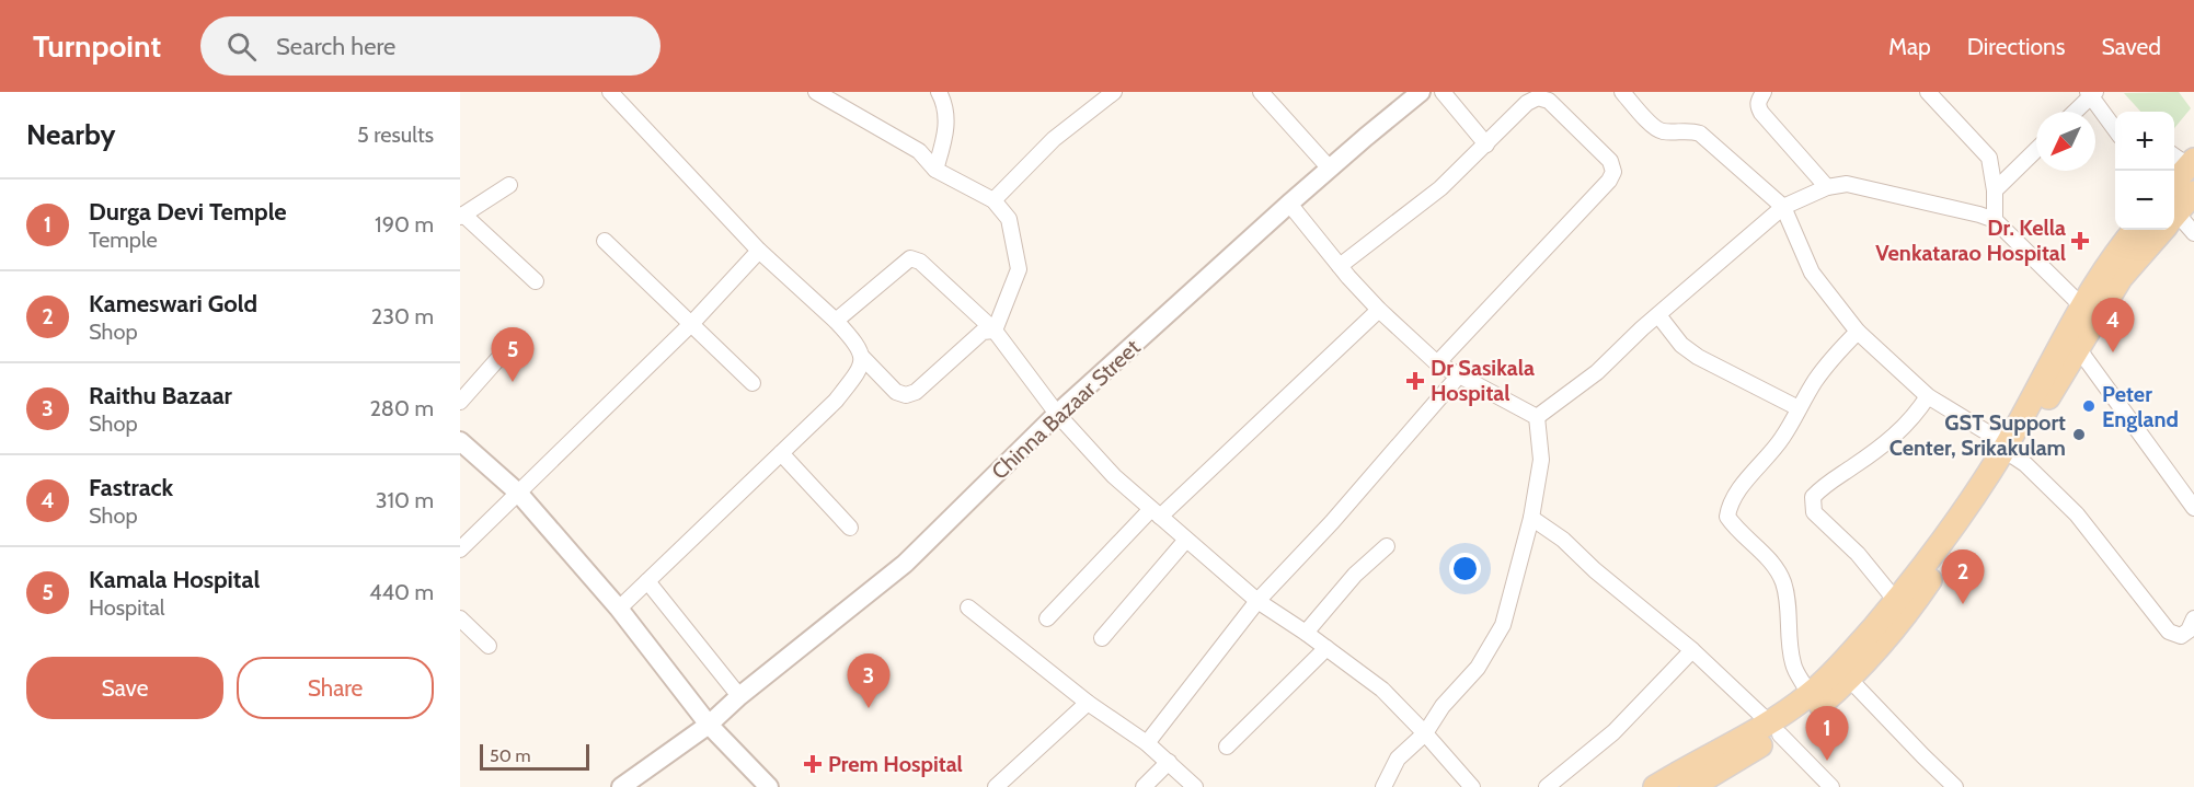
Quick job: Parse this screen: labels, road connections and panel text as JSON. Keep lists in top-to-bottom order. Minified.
{"streets":{"street":["Chinna Bazaar Street"]},"places":{"health":["Dr. Kella Venkatarao Hospital","Dr Sasikala Hospital","Prem Hospital"],"other":["Peter England","GST Support Center, Srikakulam"]},"scale_bar":"50 m","north":"bottom left","page":{"header":"Turnpoint","search":"Search here","nav":["Map","Directions","Saved"],"heading":["Nearby","5 results"],"map_buttons":["+","−"],"list":[{"mark":"1","name":"Durga Devi Temple","note":"Temple","value":"190 m"},{"mark":"2","name":"Kameswari Gold","note":"Shop","value":"230 m"},{"mark":"3","name":"Raithu Bazaar","note":"Shop","value":"280 m"},{"mark":"4","name":"Fastrack","note":"Shop","value":"310 m"},{"mark":"5","name":"Kamala Hospital","note":"Hospital","value":"440 m"}],"pins":["4","5","2","3","1"],"buttons":["Save","Share"],"scale":"50 m"}}
